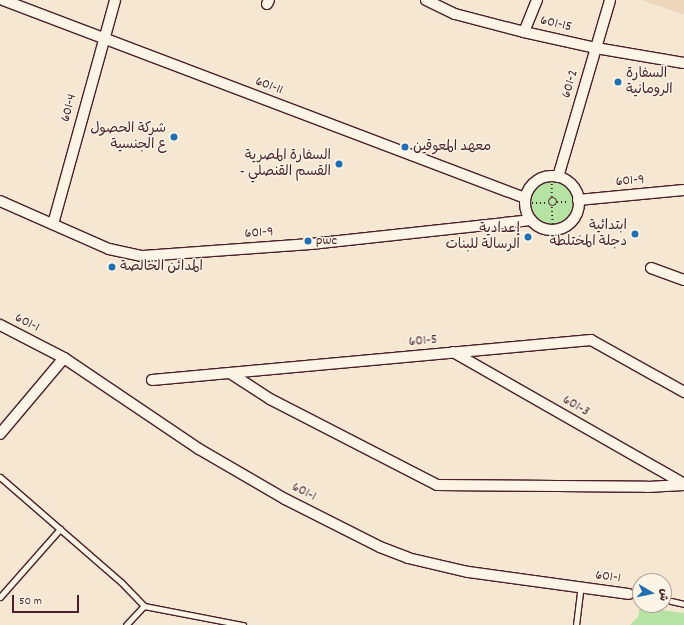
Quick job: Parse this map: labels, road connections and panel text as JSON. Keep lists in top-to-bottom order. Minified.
{"streets":{"street":["601-15","601-2","601-11","601-4","601-9","601-1","601-5","601-3"]},"crossings":[["601-15","601-2"],["601-11","601-4"],["601-4","601-9"],["601-5","601-3"]],"places":["السفارة الرومانية","شركة الحصول ع الجنسية","معهد المعوقين","السفارة المصرية - القسم القنصلي","ابتدائية دجلة المختلطة","إعدادية الرسالة للبنات","pwc","المدائن الخالصة"],"scale_bar":"50 m","north":"right"}
